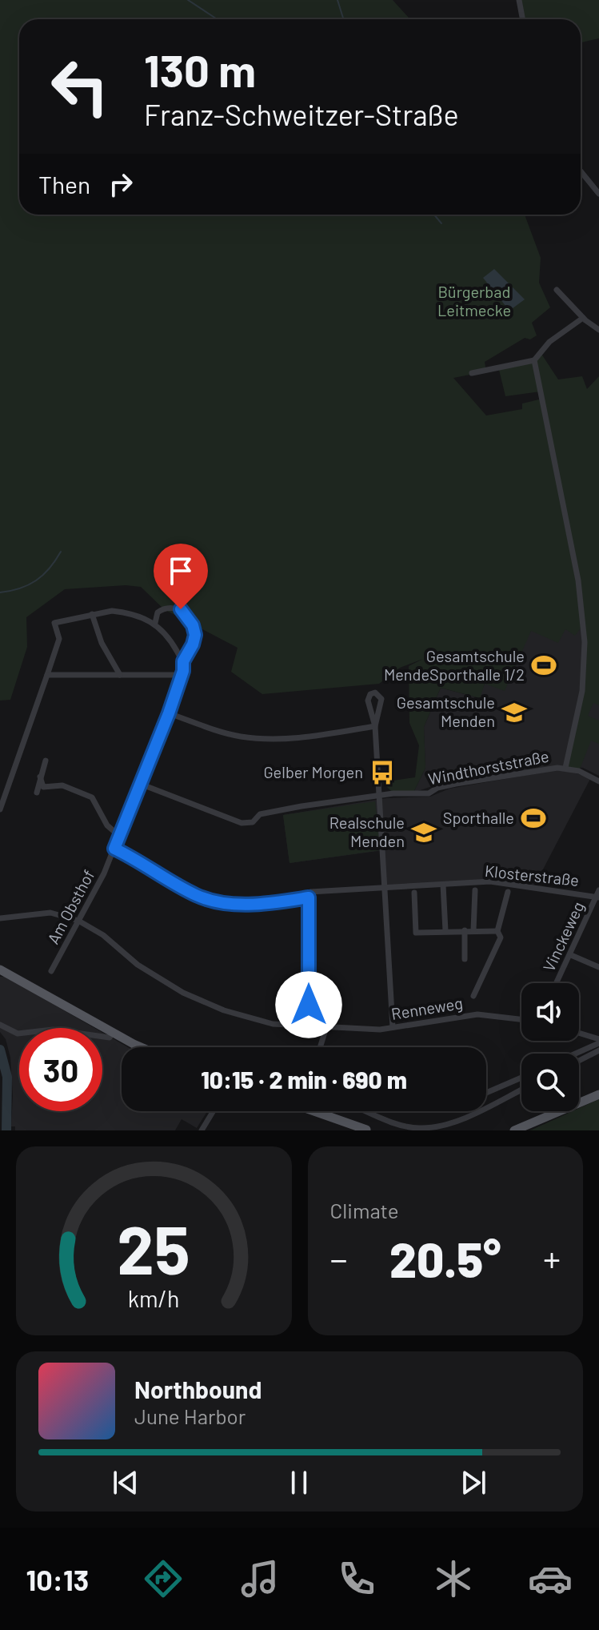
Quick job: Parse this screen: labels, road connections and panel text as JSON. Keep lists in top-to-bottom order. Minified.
{"streets":{"street":["Windthorststraße","Klosterstraße","Am Obsthof","Vinckeweg","Renneweg"]},"crossings":[["Windthorststraße","Am Obsthof"],["Klosterstraße","Vinckeweg"],["Am Obsthof","Renneweg"]],"parks":["Bürgerbad Leitmecke"],"places":{"sports":["Gesamtschule MendeSporthalle 1/2","Sporthalle"],"school or university":["Gesamtschule Menden","Realschule Menden"],"bus stop":["Gelber Morgen"]},"page":{"turn":["130 m","Franz-Schweitzer-Straße"],"then":"Then","limit":"30","trip":"10:15 · 2 min · 690 m","tile":"Climate","heat":["−","20.5°","+"],"song":["Northbound","June Harbor"],"tabs":"10:13","gauge":["25","km/h"]}}
